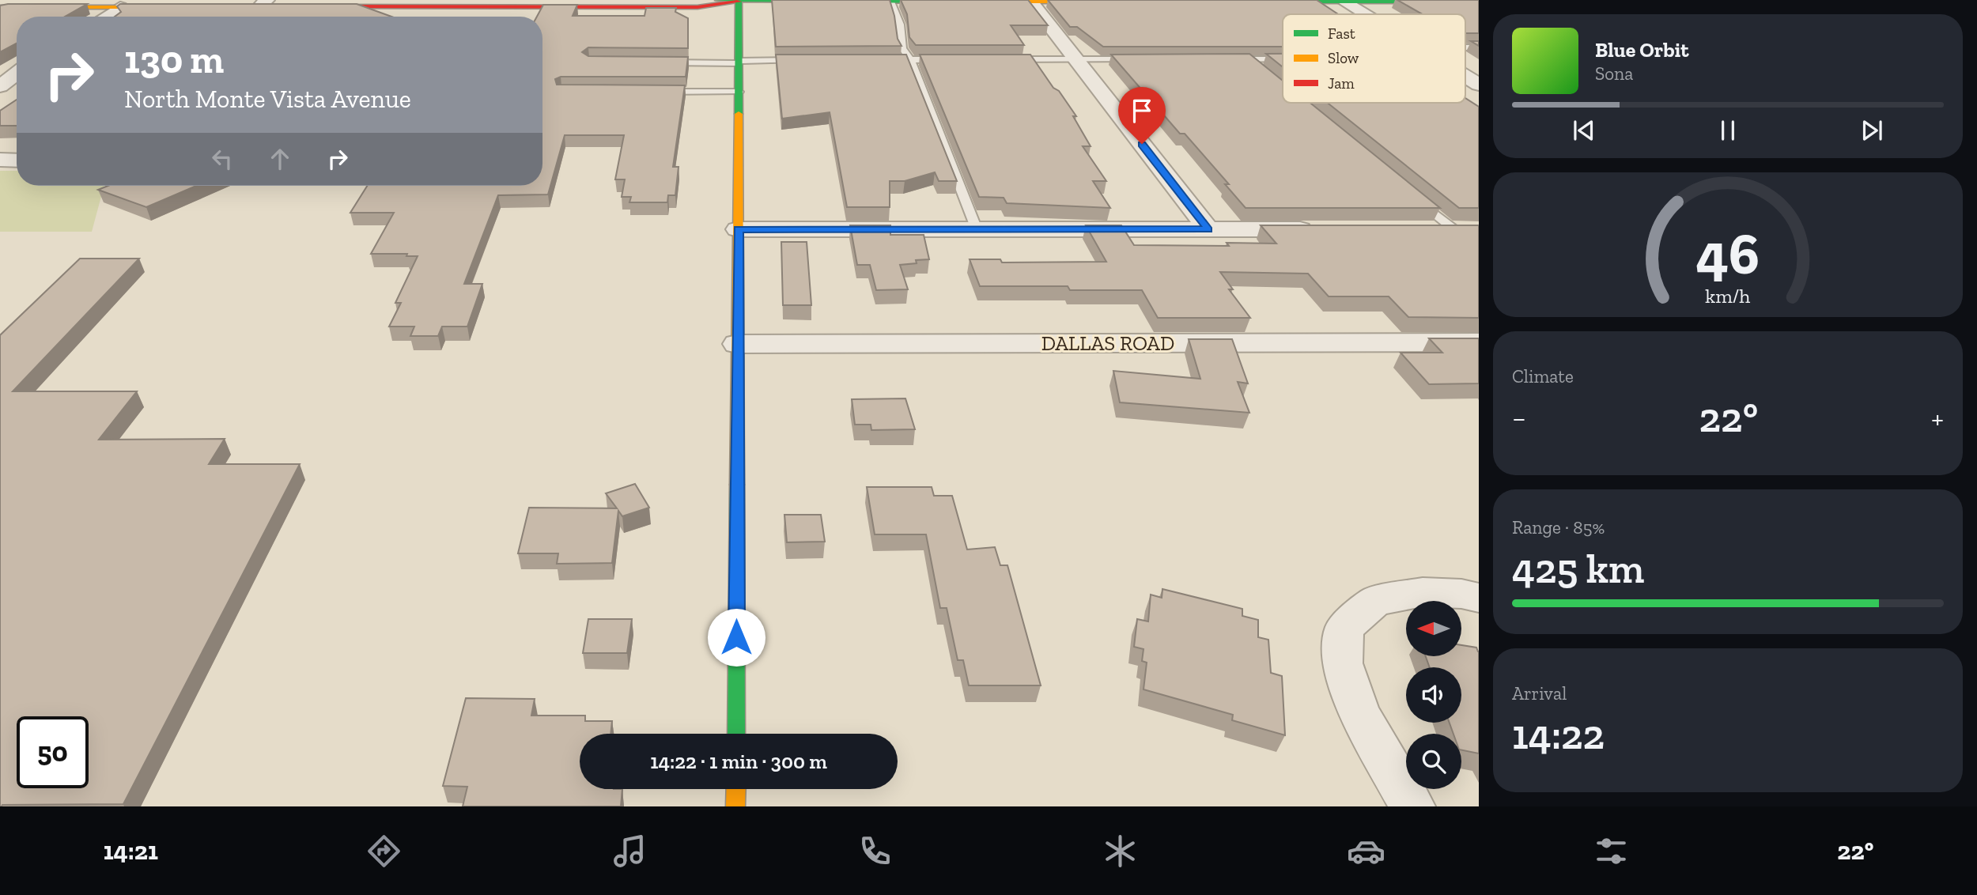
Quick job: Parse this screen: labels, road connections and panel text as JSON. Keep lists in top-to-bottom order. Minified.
{"streets":{"street":["DALLAS ROAD"]},"legend":["Fast","Slow","Jam"],"north":"left","page":{"turn":["130 m","North Monte Vista Avenue"],"song":["Blue Orbit","Sona"],"tile":["Climate",["Range · 85%","425 km"],["Arrival","14:22"]],"heat":["−","22°","+"],"limit":"50","trip":"14:22 · 1 min · 300 m","tabs":["14:21","22°"],"gauge":["46","km/h"]}}
